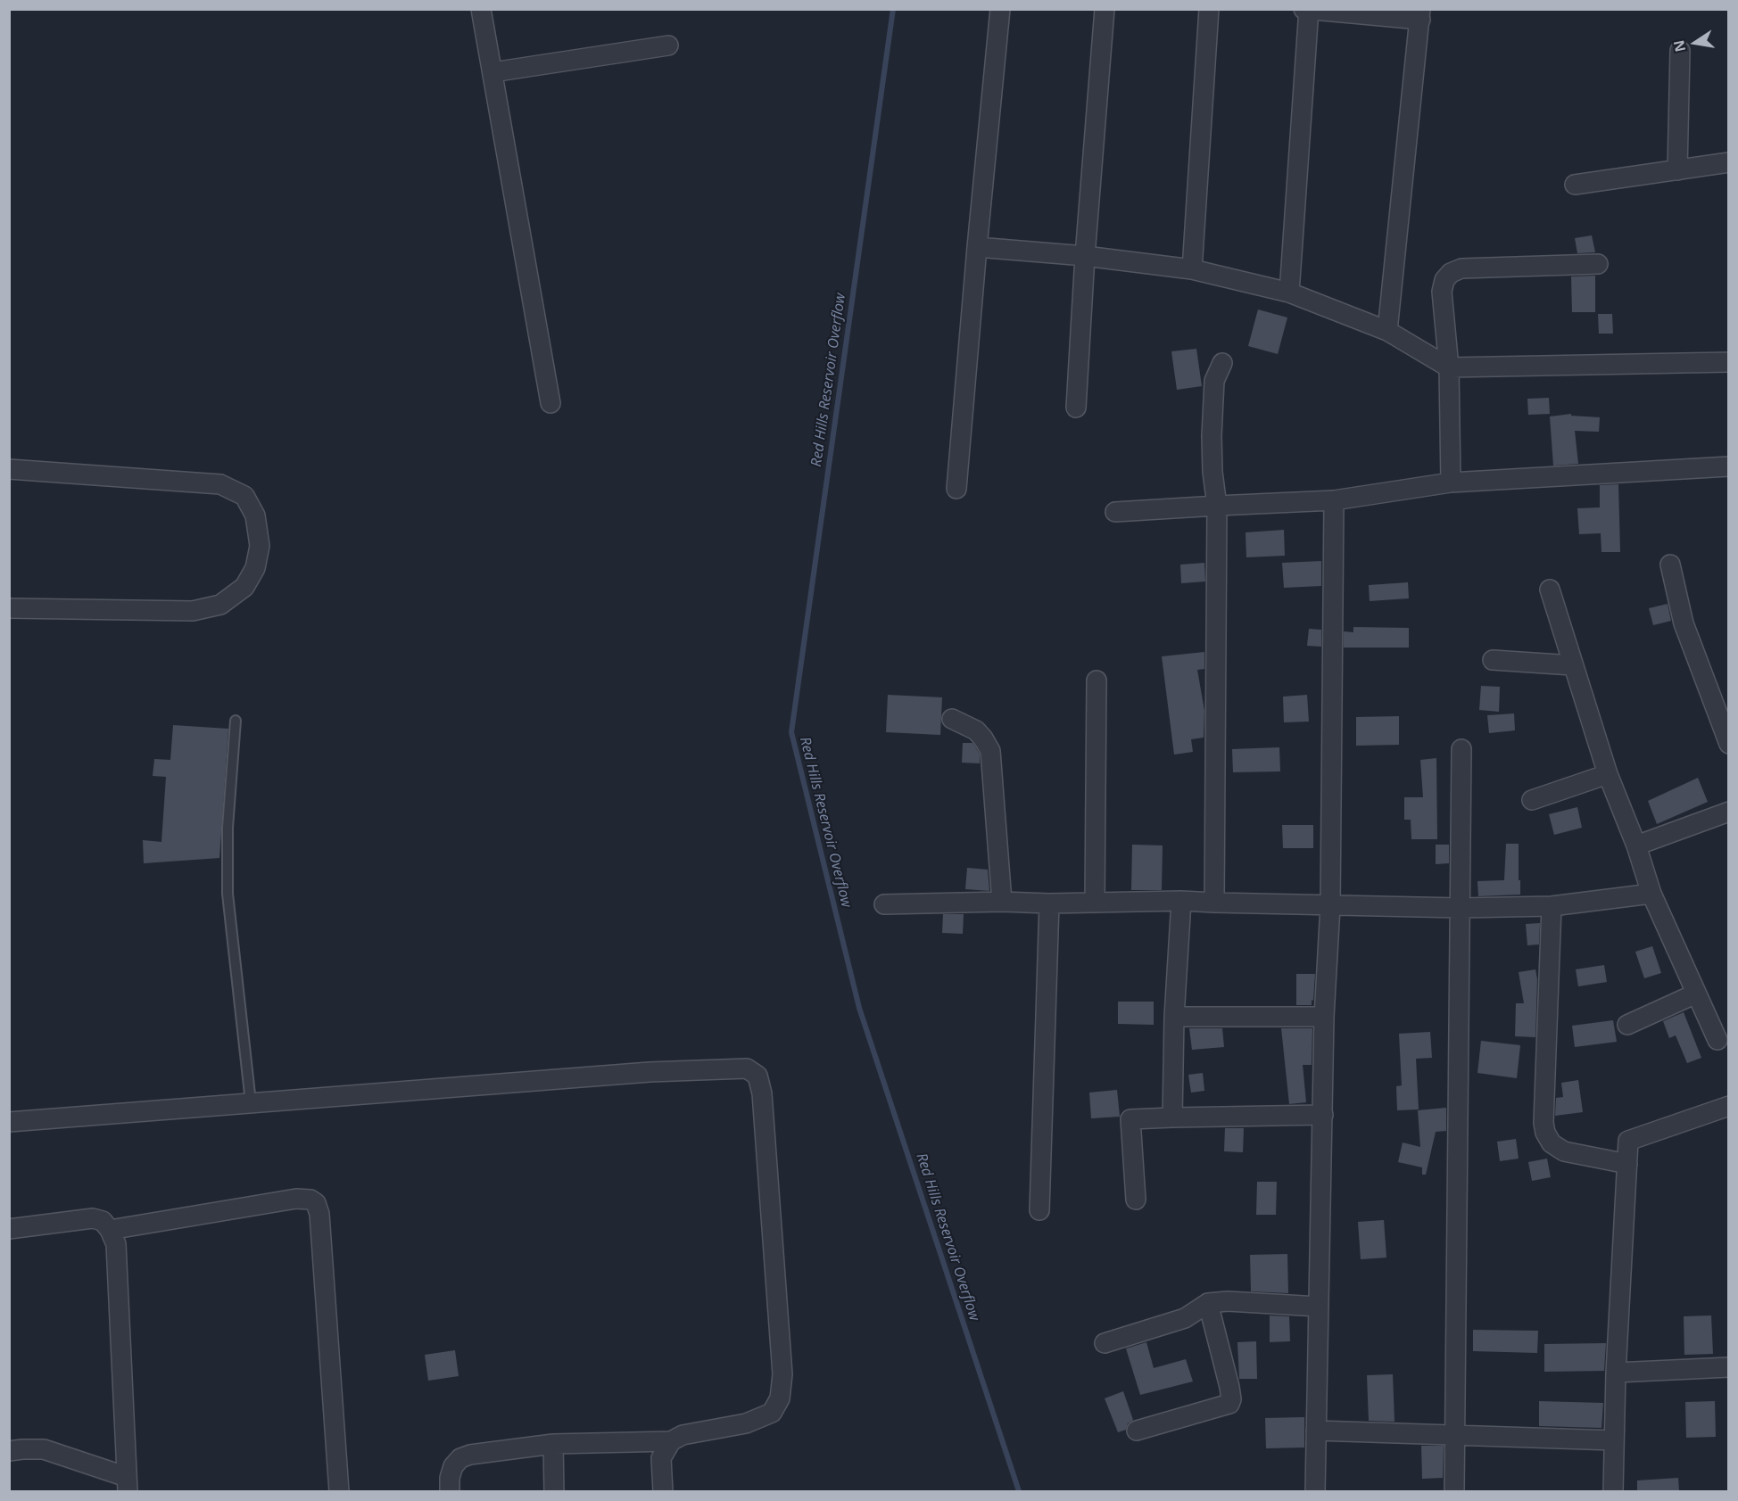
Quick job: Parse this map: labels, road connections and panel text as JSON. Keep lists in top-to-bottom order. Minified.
{"water":["Red Hills Reservoir Overflow"],"north":"left"}
